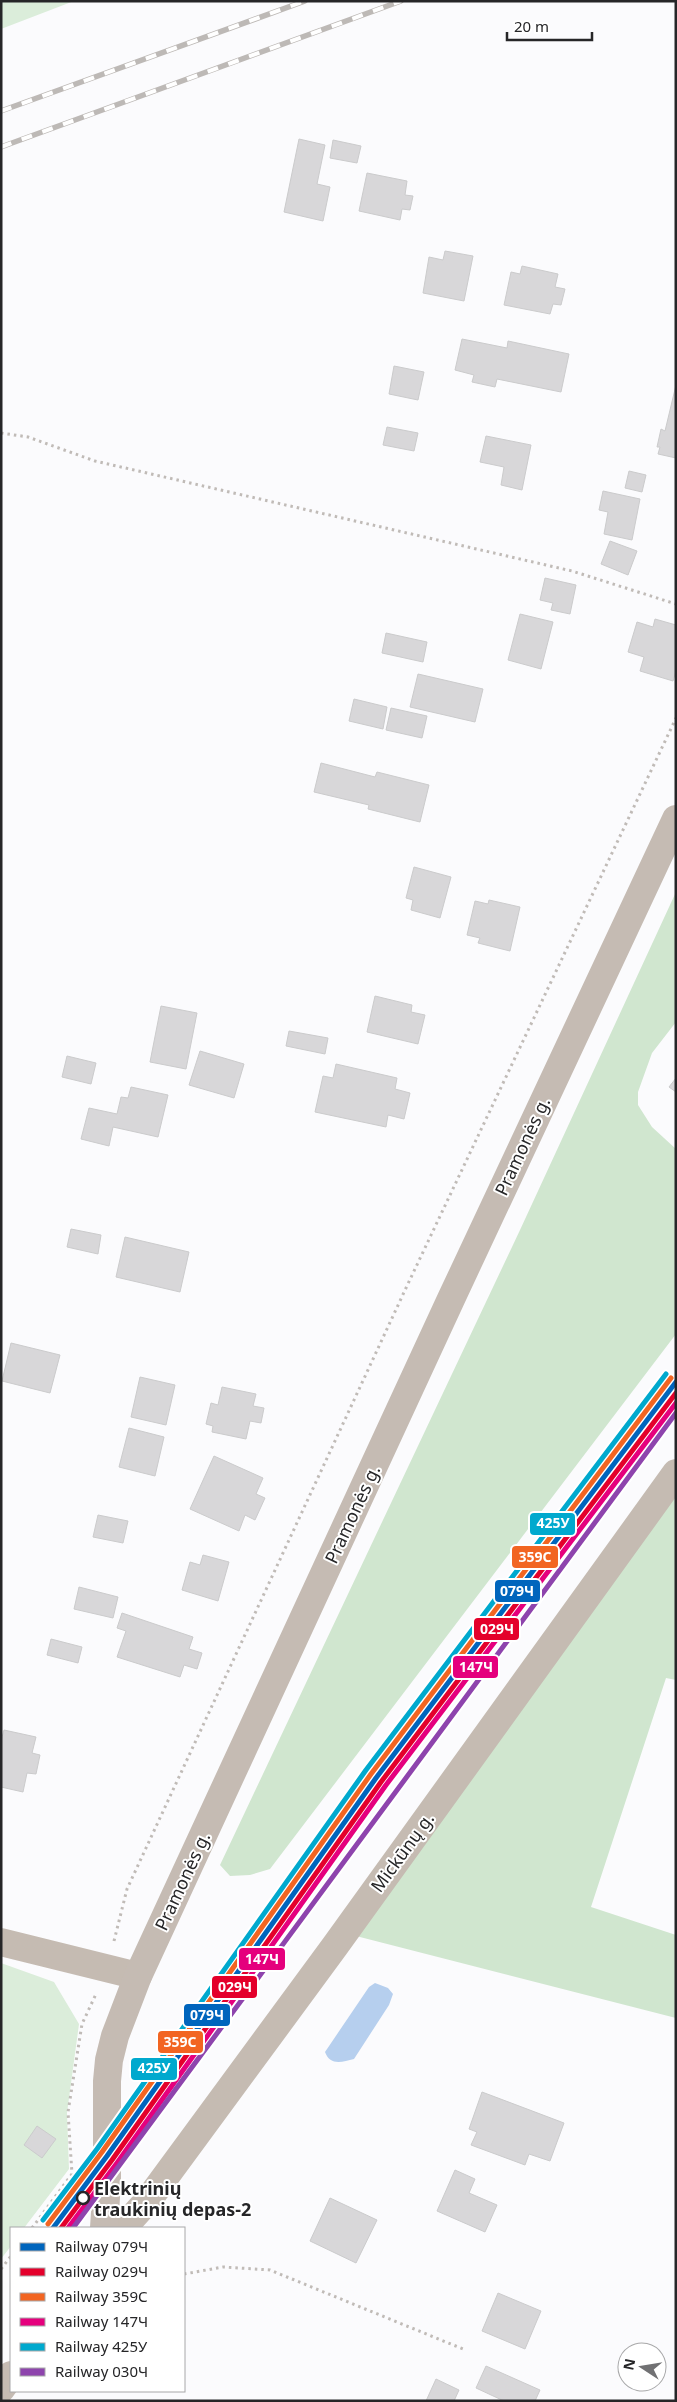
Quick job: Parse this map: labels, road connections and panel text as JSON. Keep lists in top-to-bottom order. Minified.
{"streets":{"main road":["Pramonės g."],"street":["Mickūnų g."]},"places":["Elektrinių traukinių depas-2"],"lines":["rail line 425У","rail line 359С","rail line 079Ч","rail line 029Ч","rail line 147Ч","rail line 030Ч"],"legend":["Railway 079Ч","Railway 029Ч","Railway 359С","Railway 147Ч","Railway 425У","Railway 030Ч"],"scale_bar":"20 m","north":"left"}
